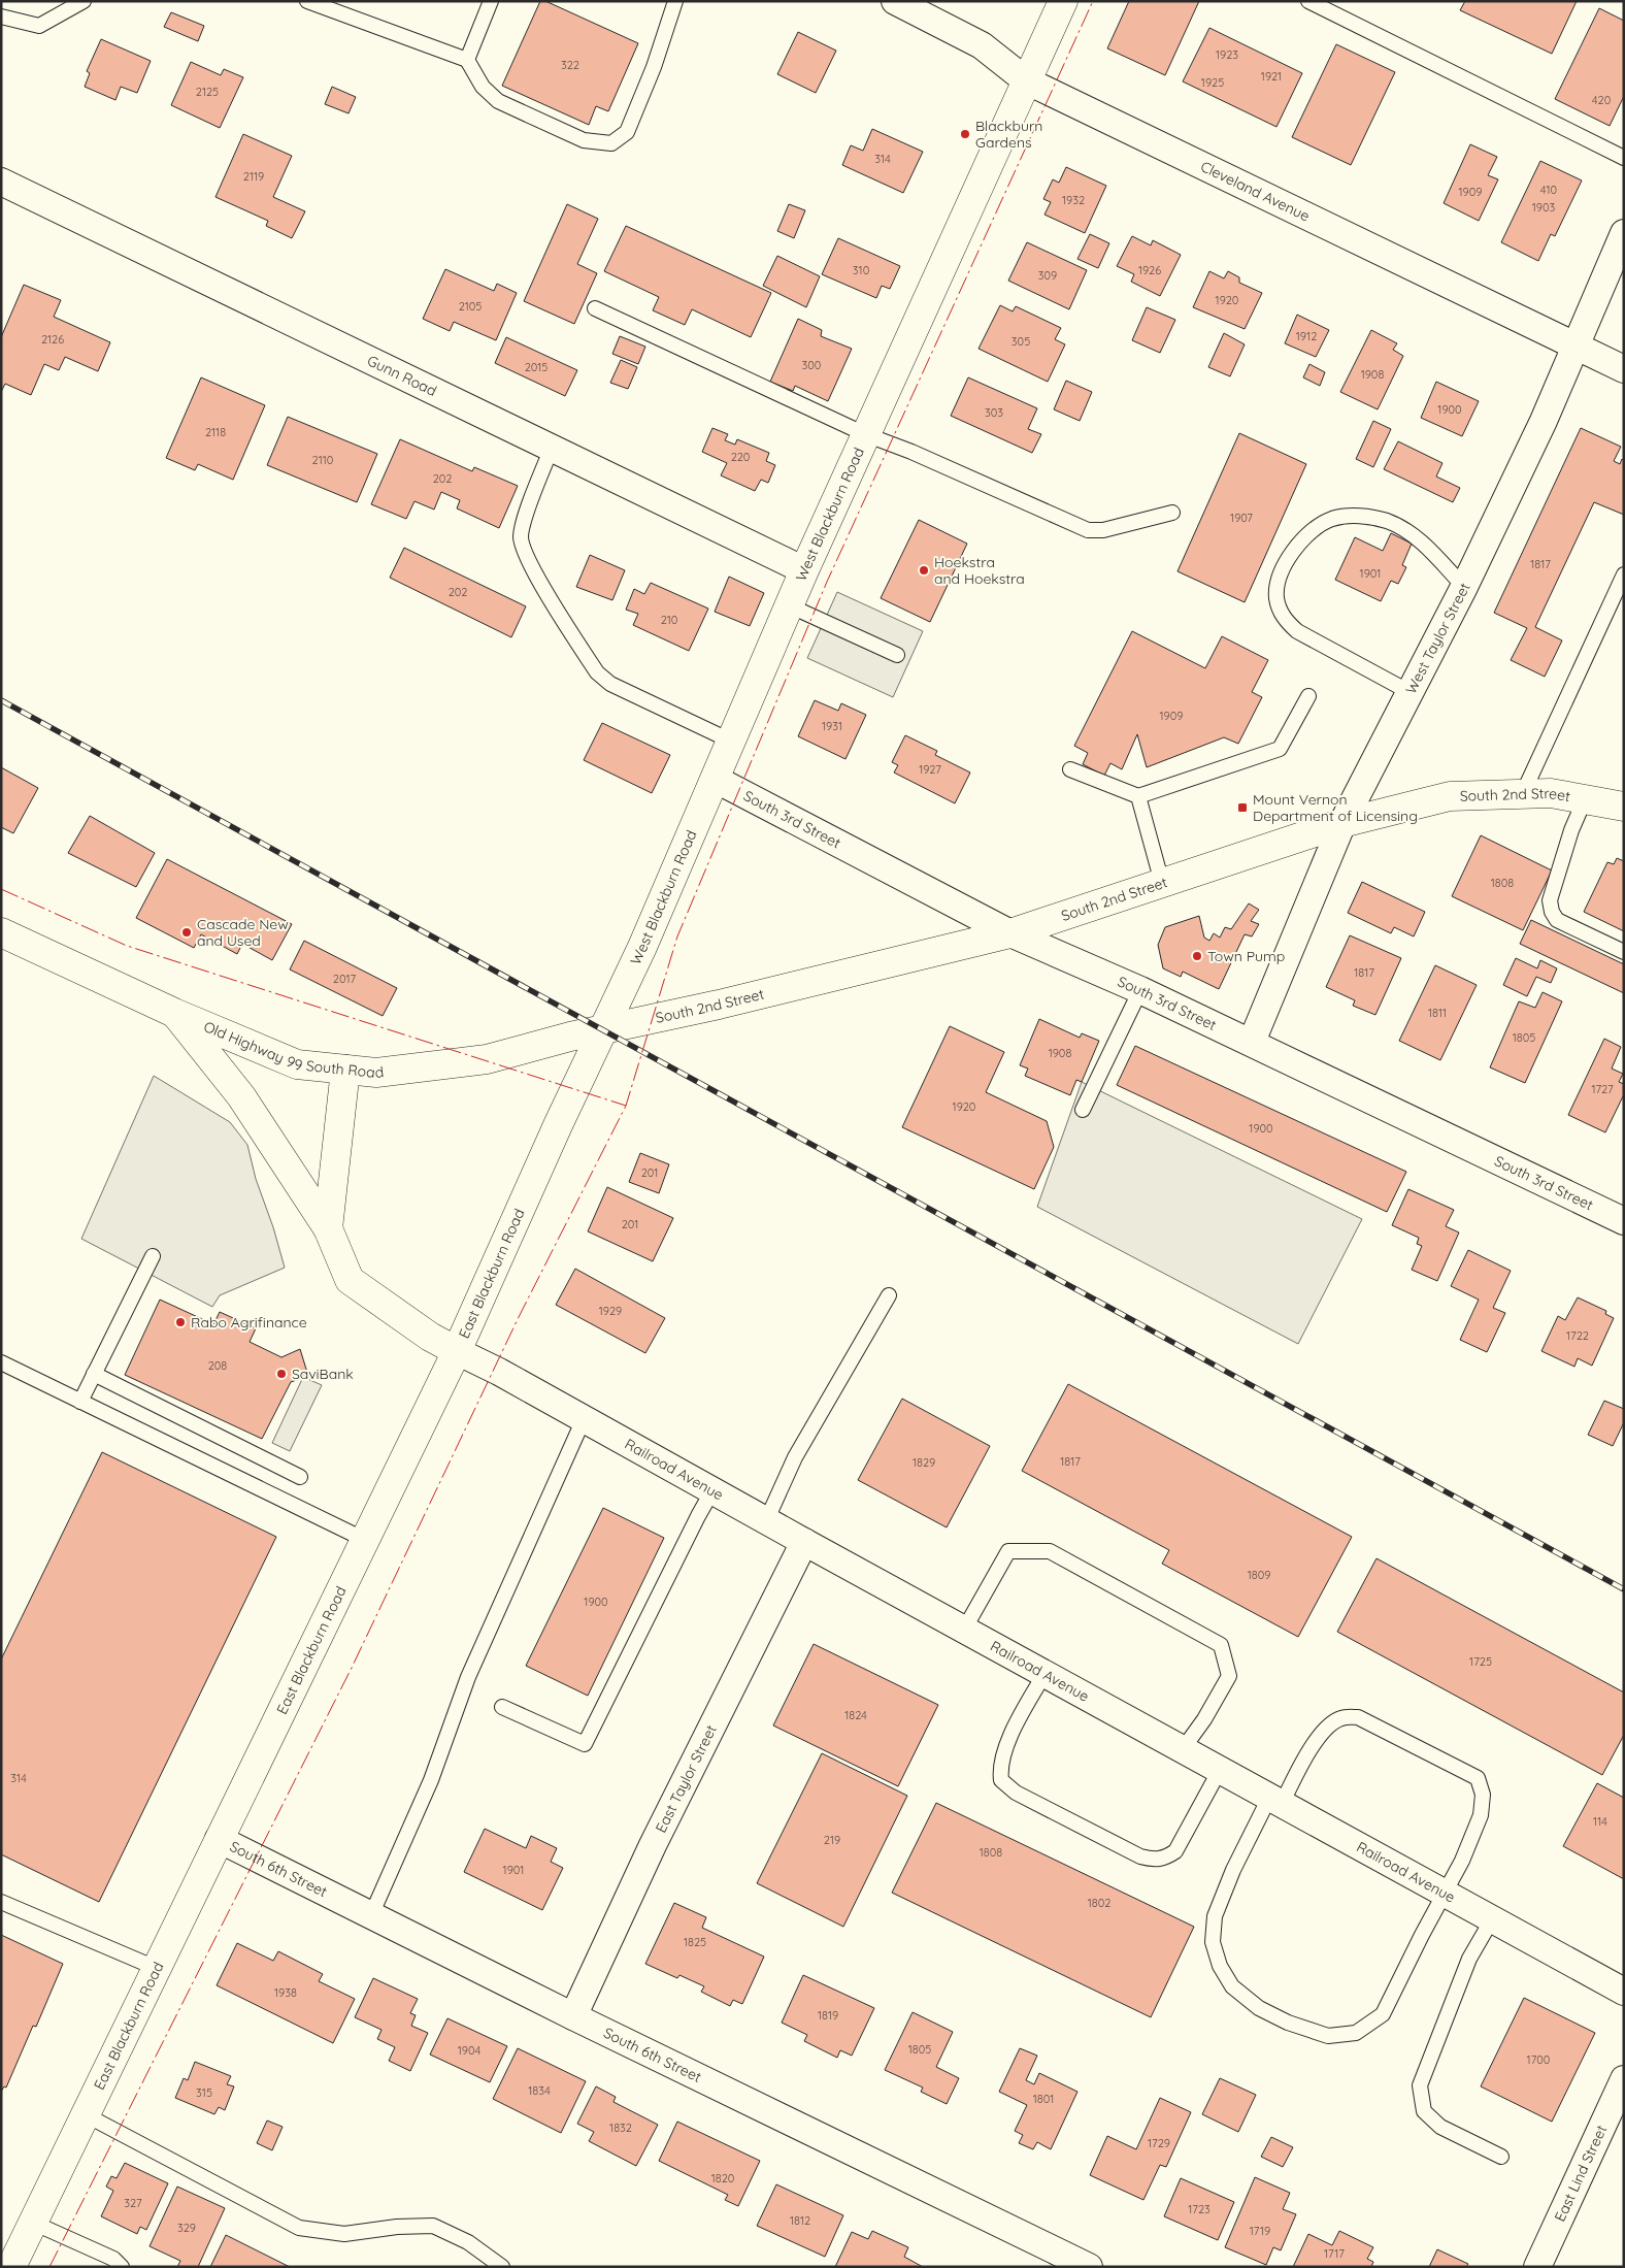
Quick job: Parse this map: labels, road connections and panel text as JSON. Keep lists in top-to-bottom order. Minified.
{"streets":{"street":["Cleveland Avenue","Gunn Road","West Blackburn Road","West Taylor Street","South 2nd Street","South 3rd Street","Old Highway 99 South Road","East Blackburn Road","Railroad Avenue","East Taylor Street","South 6th Street","East Lind Street"]},"crossings":[["Cleveland Avenue","West Blackburn Road"],["Cleveland Avenue","West Taylor Street"],["Gunn Road","West Blackburn Road"],["West Blackburn Road","South 2nd Street"],["West Blackburn Road","South 3rd Street"],["West Blackburn Road","Old Highway 99 South Road"],["West Blackburn Road","East Blackburn Road"],["West Taylor Street","South 2nd Street"],["West Taylor Street","South 3rd Street"],["South 2nd Street","South 3rd Street"],["South 2nd Street","Old Highway 99 South Road"],["South 2nd Street","East Blackburn Road"],["Old Highway 99 South Road","East Blackburn Road"],["East Blackburn Road","Railroad Avenue"],["East Blackburn Road","South 6th Street"],["Railroad Avenue","East Taylor Street"],["East Taylor Street","South 6th Street"]],"places":{"other":["Blackburn Gardens","Hoekstra and Hoekstra","Cascade New and Used","Town Pump","Rabo Agrifinance","SaviBank"],"transit":["Mount Vernon Department of Licensing"]},"house_numbers":["1923","322","1921","1925","2125","420","314","2119","410","1909","1932","1903","310","1926","309","1920","2105","1912","2126","305","300","2015","1908","1900","303","2118","220","2110","202","1907","1817","1901","202","210","1909","1931","1927","1808","1817","2017","1811","1805","1908","1727","1920","1900","201","201","1929","1722","208","1817","1829","1809","1900","1725","1824","314","114","219","1808","1901","1802","1825","1938","1819","1805","1904","1700","1834","315","1801","1832","1729","1820","327","1723","1812","329","1719","1717"]}
